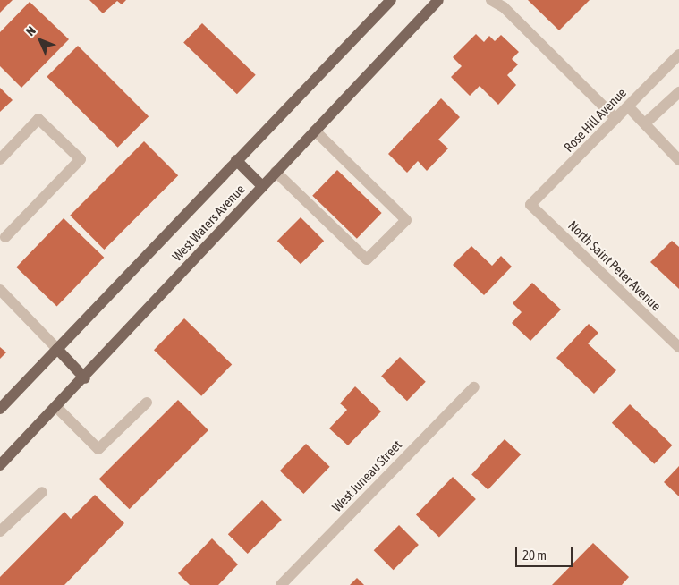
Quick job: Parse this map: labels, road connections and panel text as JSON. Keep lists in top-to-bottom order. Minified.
{"streets":{"main road":["West Waters Avenue"],"street":["Rose Hill Avenue","North Saint Peter Avenue","West Juneau Street"]},"crossings":[["Rose Hill Avenue","North Saint Peter Avenue"]],"scale_bar":"20 m","north":"top left"}
